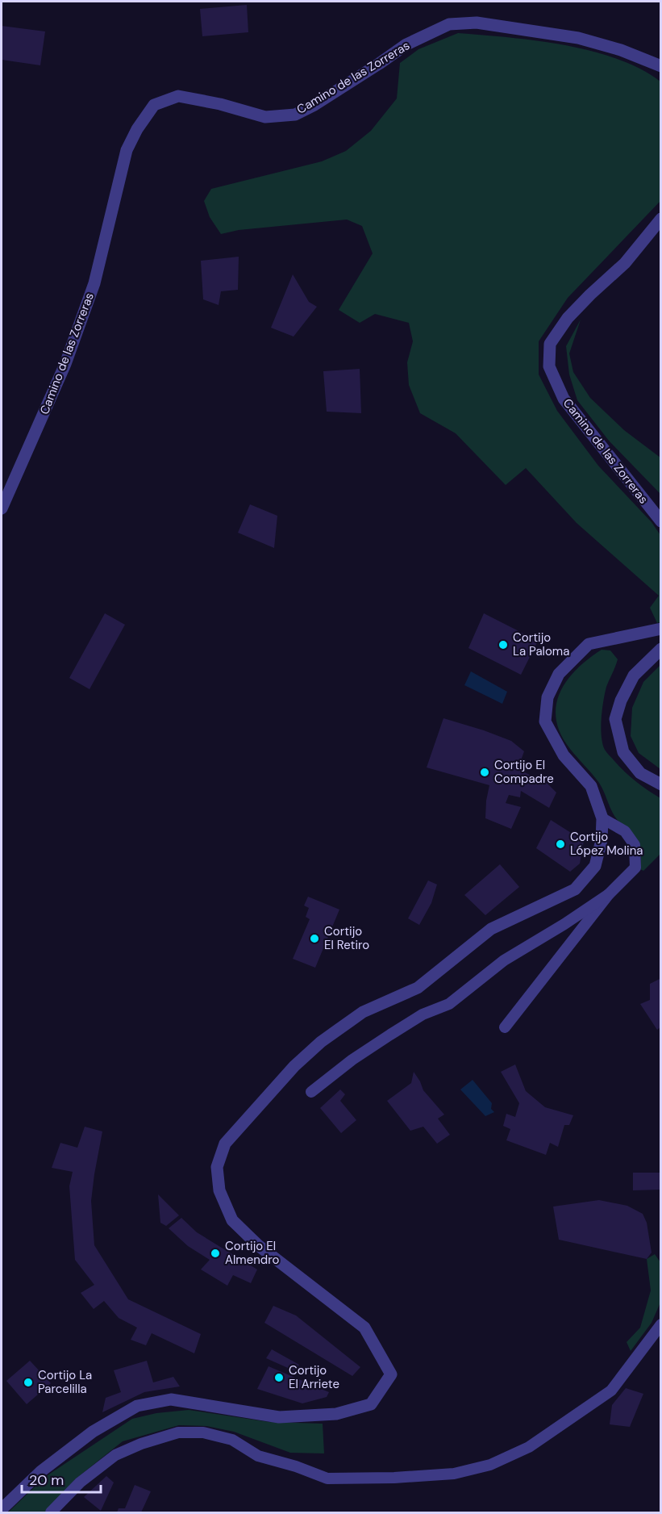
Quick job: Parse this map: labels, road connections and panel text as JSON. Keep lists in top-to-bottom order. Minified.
{"streets":{"street":["Camino de las Zorreras"]},"places":["Cortijo La Paloma","Cortijo El Compadre","Cortijo López Molina","Cortijo El Retiro","Cortijo El Almendro","Cortijo El Arriete","Cortijo La Parcelilla"],"scale_bar":"20 m"}
